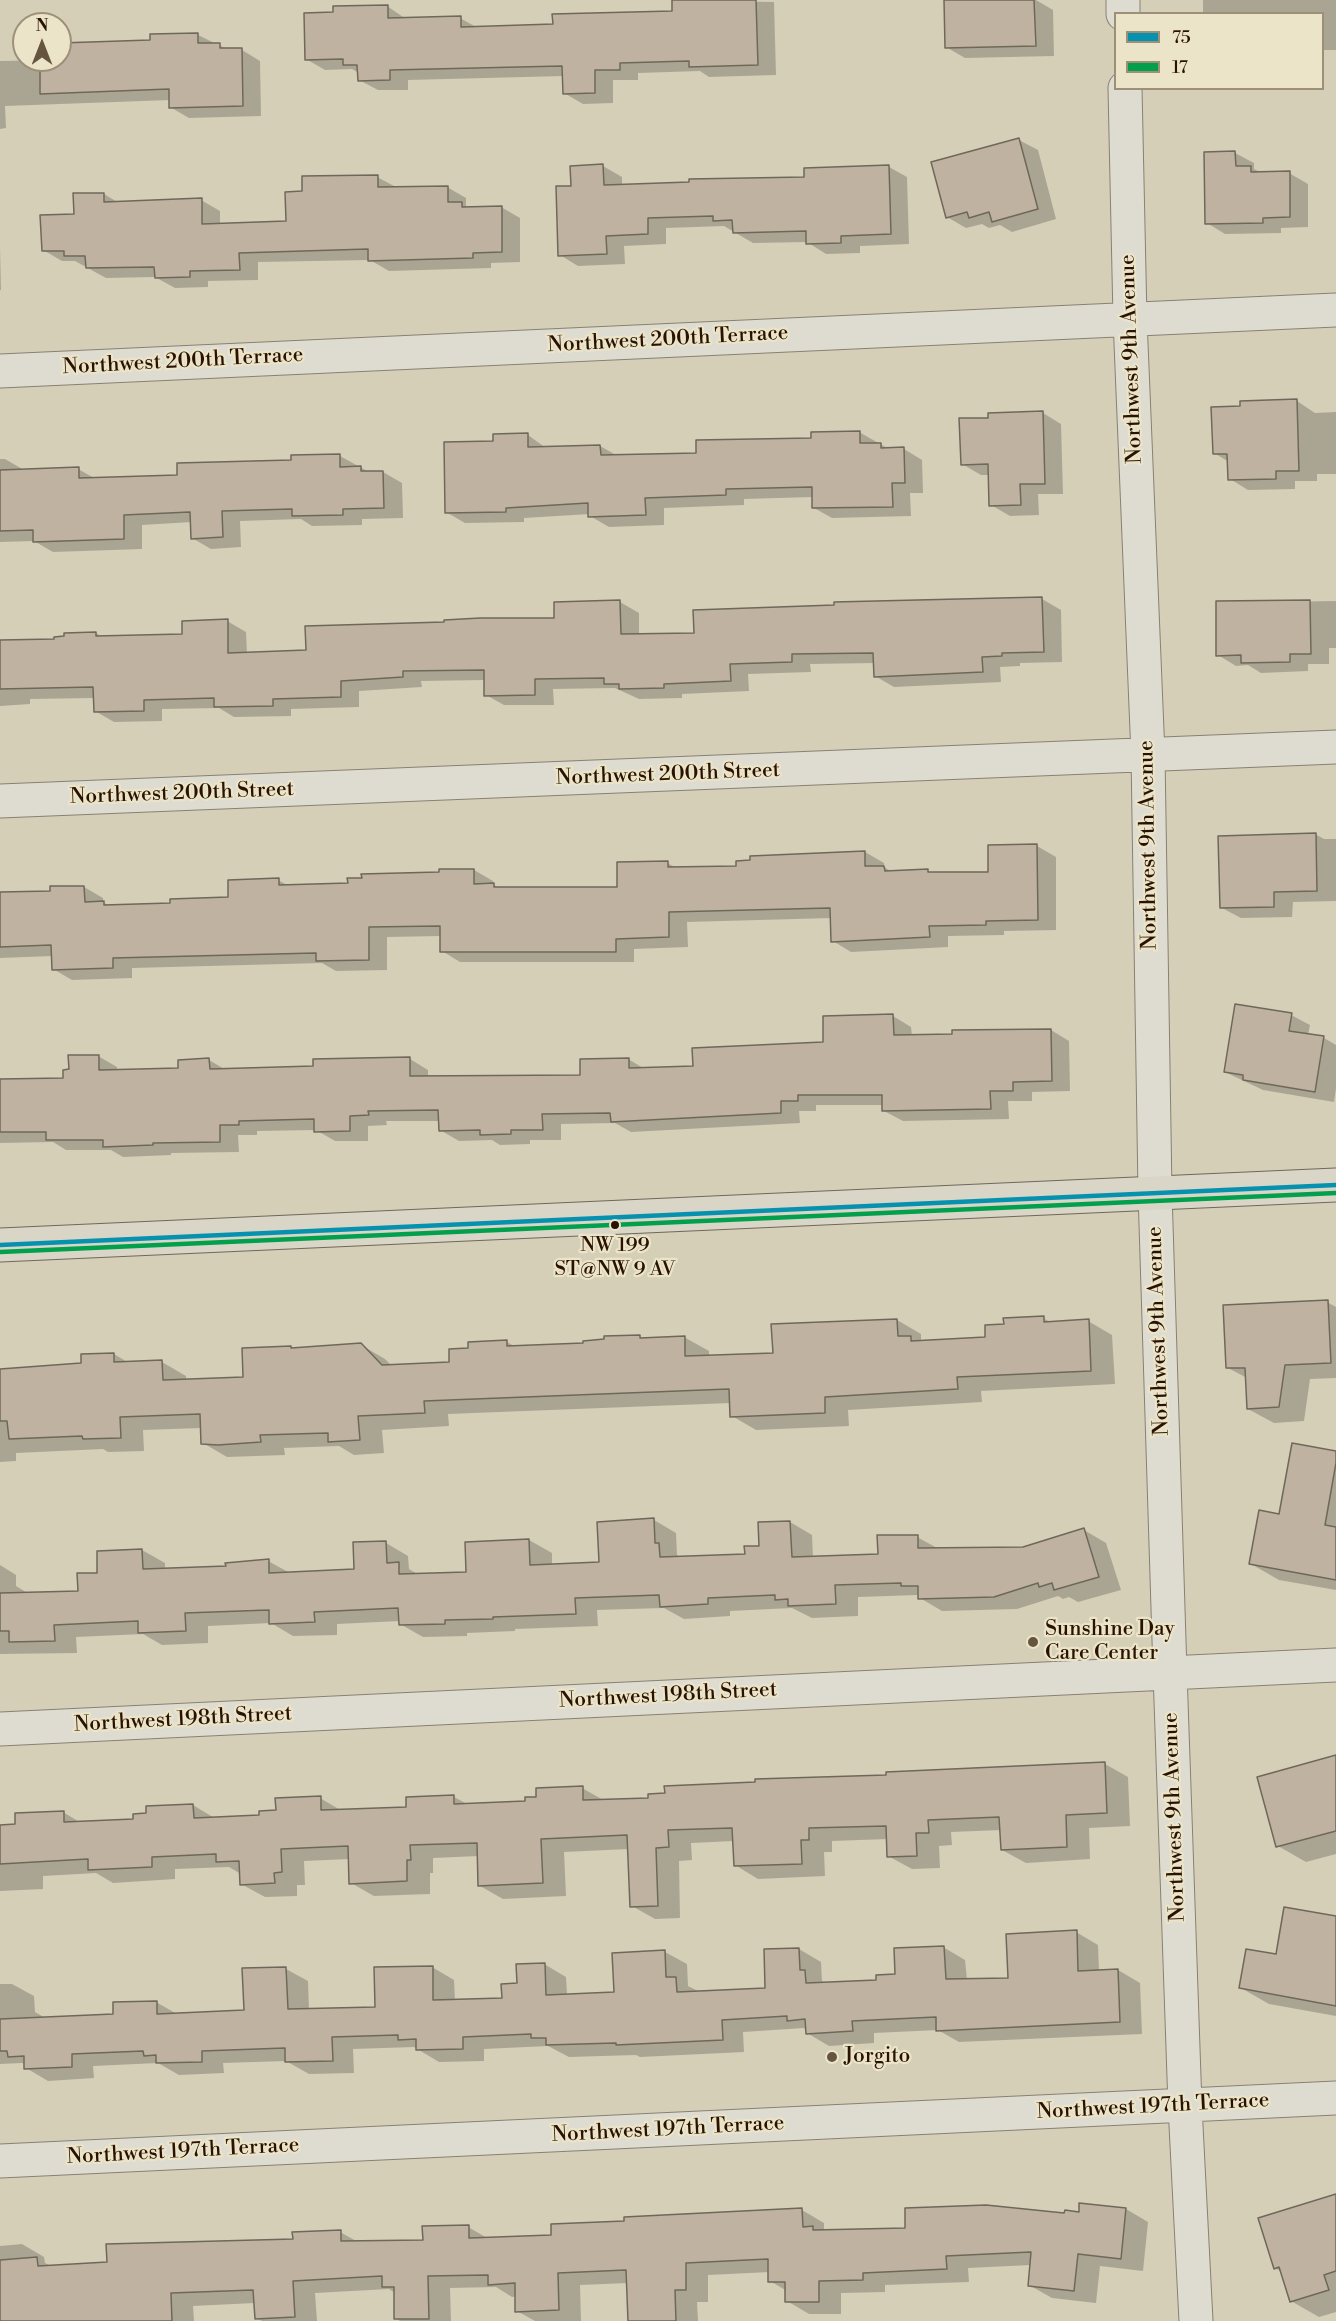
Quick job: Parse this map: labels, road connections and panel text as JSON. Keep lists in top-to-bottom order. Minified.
{"streets":{"street":["Northwest 200th Terrace","Northwest 9th Avenue","Northwest 200th Street","Northwest 198th Street","Northwest 197th Terrace"]},"crossings":[["Northwest 200th Terrace","Northwest 9th Avenue"],["Northwest 9th Avenue","Northwest 200th Street"],["Northwest 9th Avenue","Northwest 198th Street"],["Northwest 9th Avenue","Northwest 197th Terrace"]],"places":["NW 199 ST@NW 9 AV","Sunshine Day Care Center","Jorgito"],"lines":["transit line 75","transit line 17"],"legend":["75","17"],"north":"top"}
